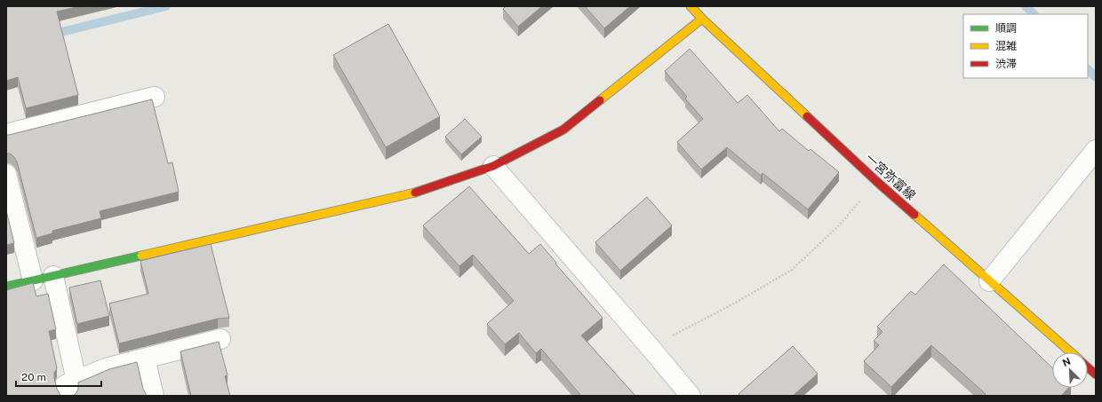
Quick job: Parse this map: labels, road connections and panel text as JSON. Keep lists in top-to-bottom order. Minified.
{"streets":{"street":["一宮弥富線"]},"legend":["順調","混雑","渋滞"],"scale_bar":"20 m","north":"top left"}
